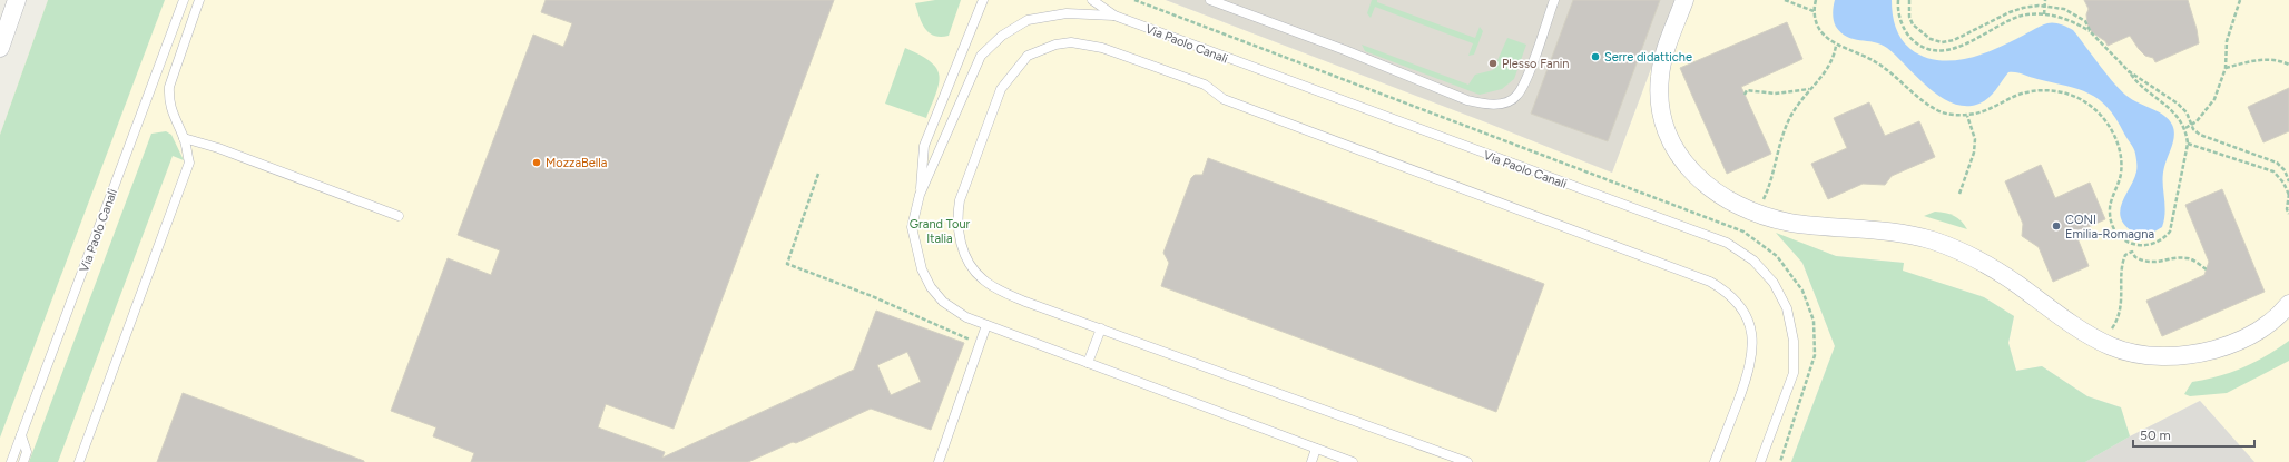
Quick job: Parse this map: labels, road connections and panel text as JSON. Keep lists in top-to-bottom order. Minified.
{"streets":{"lane":["Via Paolo Canali"]},"parks":["Grand Tour Italia"],"places":["Serre didattiche","Plesso Fanin","MozzaBella","CONI Emilia-Romagna"],"scale_bar":"50 m"}
